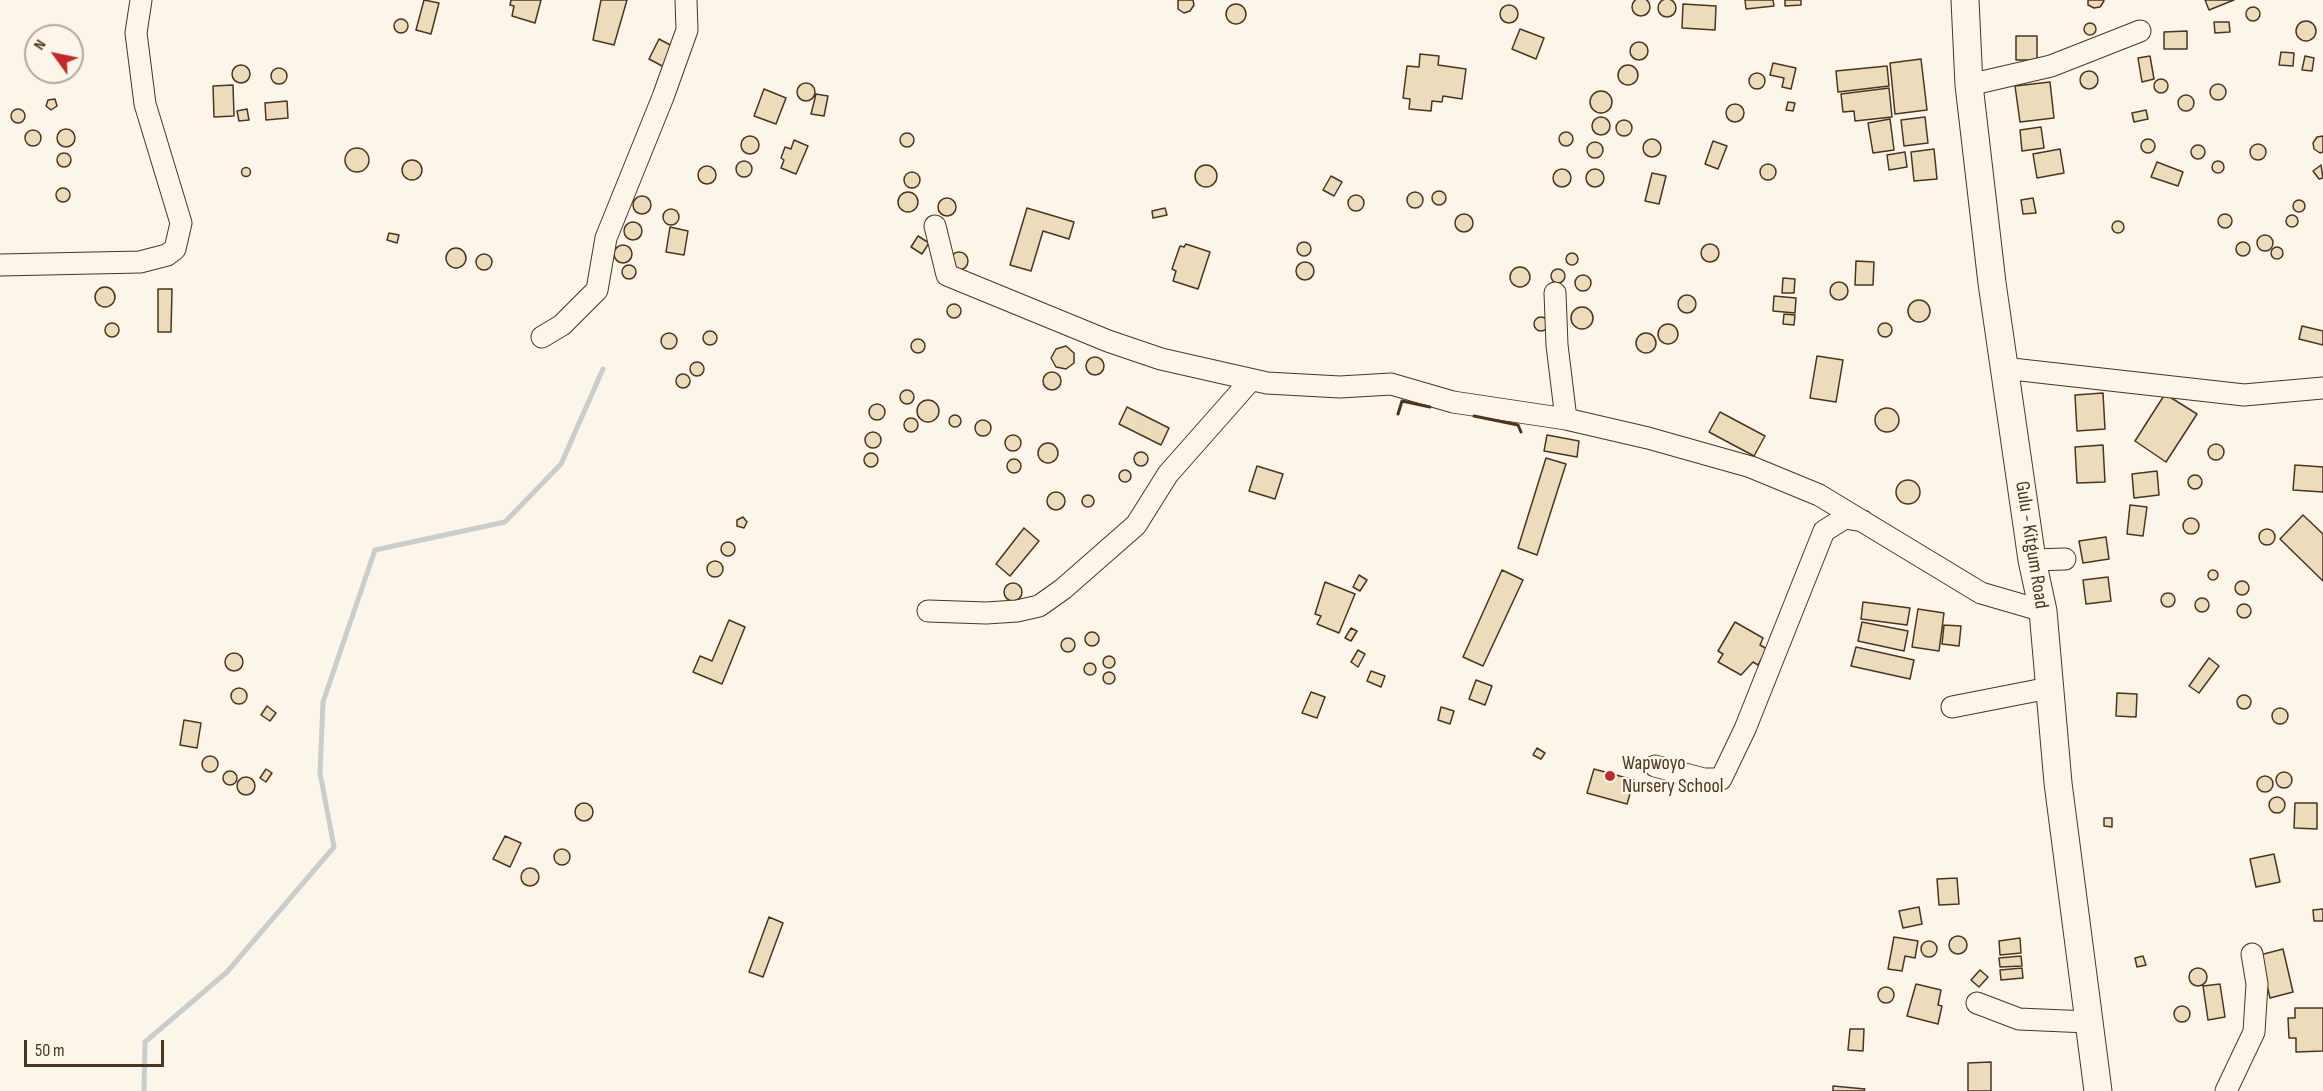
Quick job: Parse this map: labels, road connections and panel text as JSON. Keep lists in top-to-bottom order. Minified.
{"streets":{"main road":["Gulu - Kitgum Road"]},"places":["Wapwoyo Nursery School"],"scale_bar":"50 m","north":"top left"}
